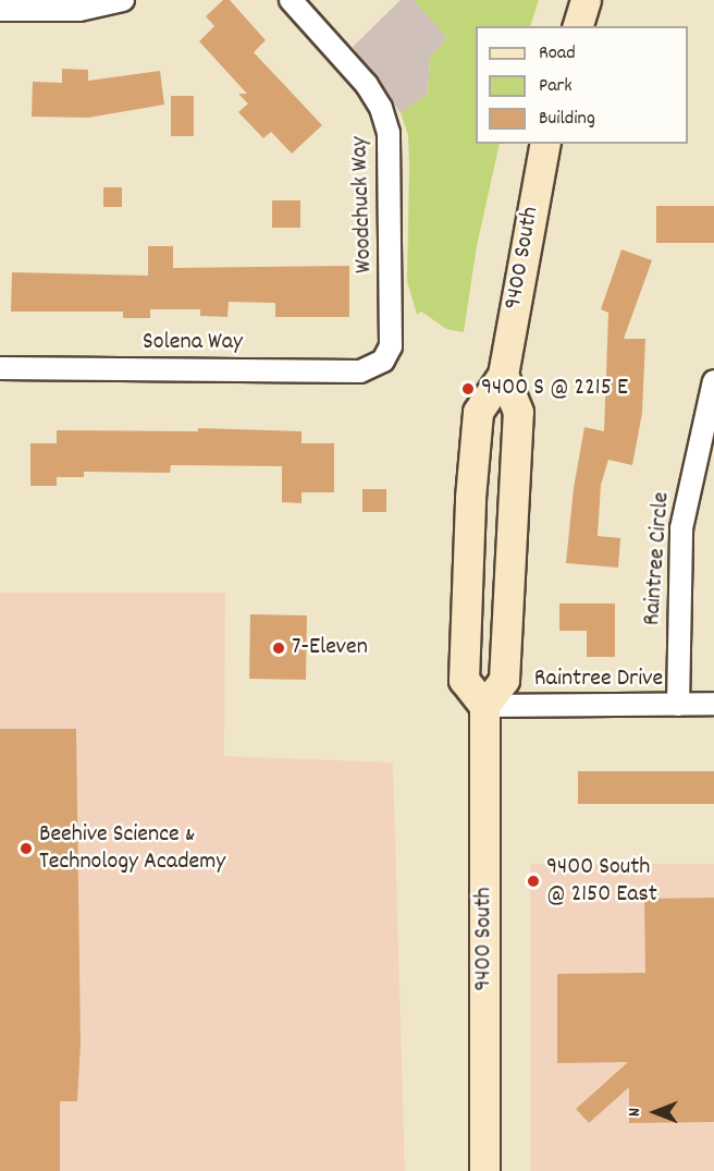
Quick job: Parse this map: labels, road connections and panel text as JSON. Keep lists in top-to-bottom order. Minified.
{"streets":{"main road":["9400 South"],"street":["Woodchuck Way","Solena Way","Raintree Circle","Raintree Drive"]},"crossings":[["Woodchuck Way","Solena Way"],["9400 South","Raintree Drive"],["Raintree Circle","Raintree Drive"]],"places":["9400 S @ 2215 E","7-Eleven","Beehive Science & Technology Academy","9400 South @ 2150 East"],"legend":["Road","Park","Building"],"north":"left"}
